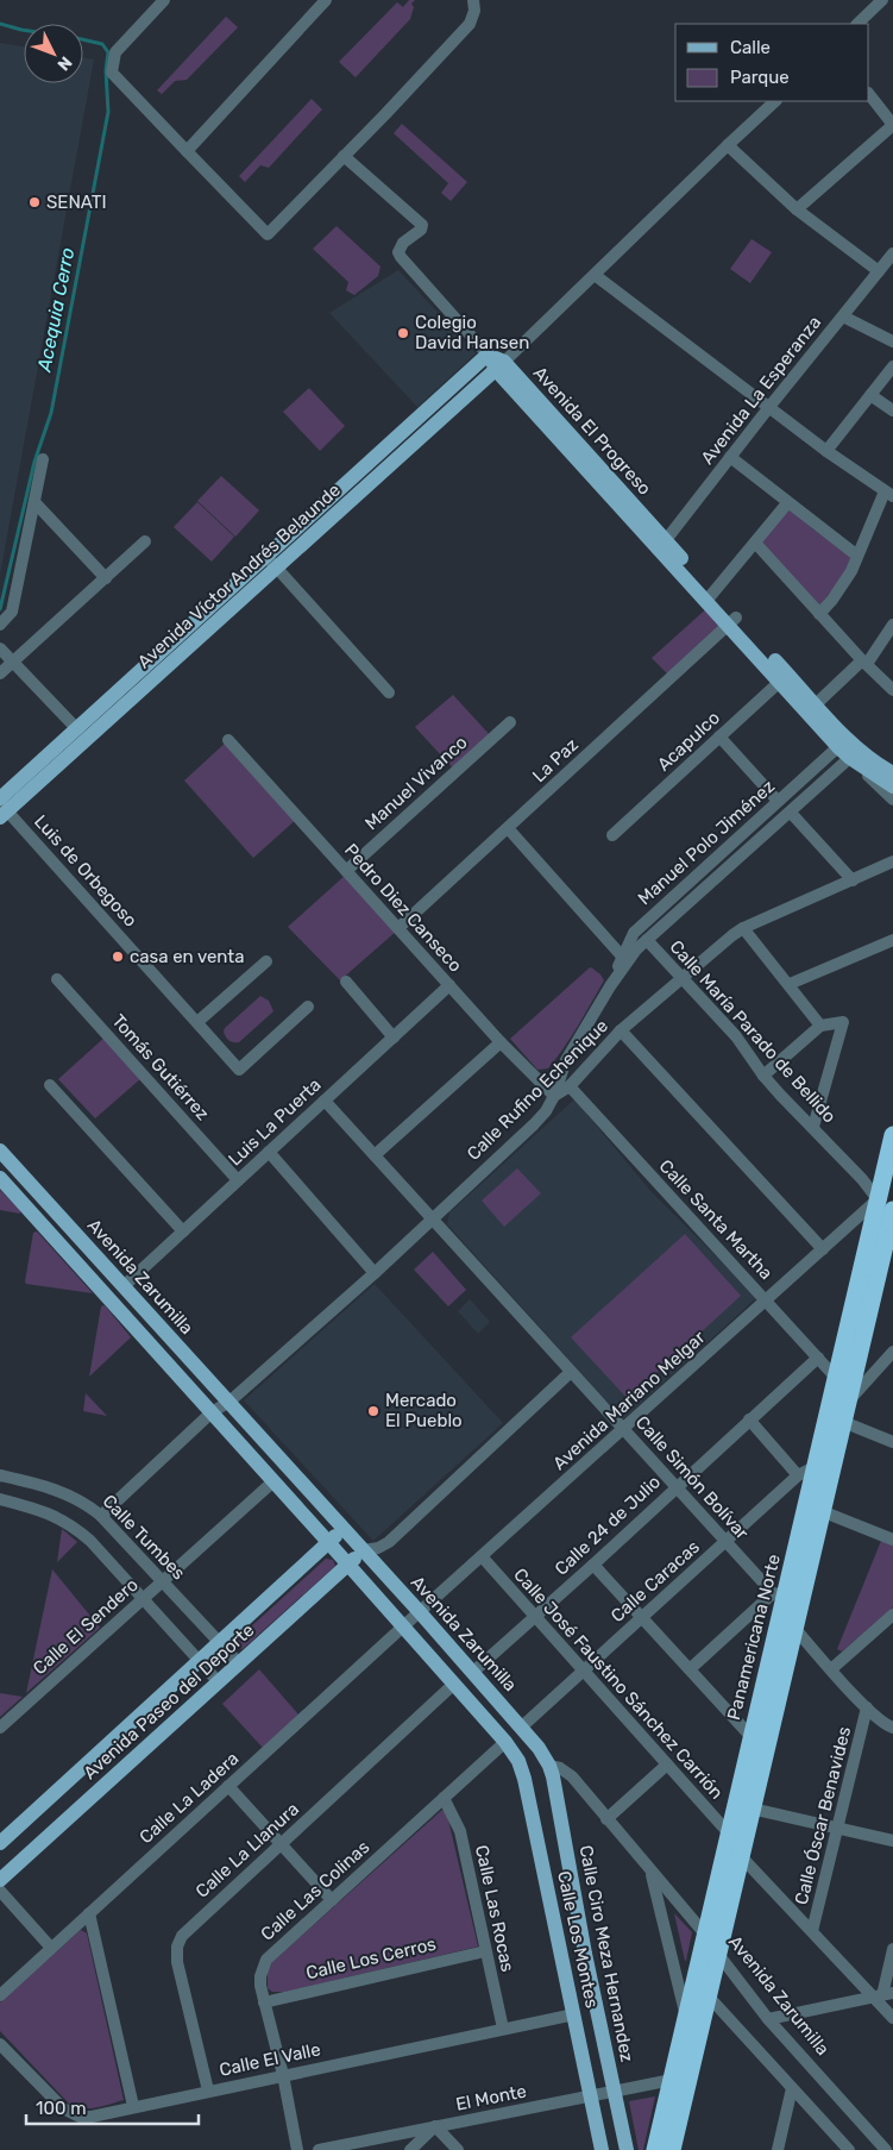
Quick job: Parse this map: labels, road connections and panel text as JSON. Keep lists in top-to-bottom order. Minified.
{"streets":{"highway":["Panamericana Norte"],"main road":["Avenida El Progreso","Avenida Víctor Andrés Belaunde","Avenida Zarumilla","Avenida Paseo del Deporte","Calle Los Montes","Calle Ciro Meza Hernandez"],"street":["Avenida La Esperanza","Acapulco","La Paz","Manuel Vivanco","Manuel Polo Jiménez","Luis de Orbegoso","Pedro Diez Canseco","Calle María Parado de Bellido","Tomás Gutiérrez","Calle Rufino Echenique","Luis La Puerta","Calle Santa Martha","Avenida Mariano Melgar","Calle Simón Bolívar","Calle 24 de Julio","Calle Tumbes","Calle Caracas","Calle El Sendero","Calle José Faustino Sánchez Carrión","Calle La Ladera","Calle Óscar Benavides","Calle La Llanura","Calle Las Colinas","Calle Las Rocas","Calle Los Cerros","Calle El Valle","El Monte"]},"crossings":[["Avenida La Esperanza","Avenida El Progreso"],["Avenida El Progreso","Avenida Víctor Andrés Belaunde"],["Avenida El Progreso","Acapulco"],["Avenida El Progreso","La Paz"],["Avenida El Progreso","Manuel Polo Jiménez"],["Avenida Víctor Andrés Belaunde","Luis de Orbegoso"],["La Paz","Pedro Diez Canseco"],["Manuel Vivanco","Pedro Diez Canseco"],["Manuel Polo Jiménez","Pedro Diez Canseco"],["Manuel Polo Jiménez","Calle María Parado de Bellido"],["Manuel Polo Jiménez","Calle Rufino Echenique"],["Pedro Diez Canseco","Calle Rufino Echenique"],["Pedro Diez Canseco","Luis La Puerta"],["Calle María Parado de Bellido","Calle Rufino Echenique"],["Calle María Parado de Bellido","Avenida Mariano Melgar"],["Calle María Parado de Bellido","Panamericana Norte"],["Tomás Gutiérrez","Luis La Puerta"],["Calle Rufino Echenique","Calle Santa Martha"],["Calle Rufino Echenique","Avenida Zarumilla"],["Calle Rufino Echenique","Calle Simón Bolívar"],["Calle Rufino Echenique","Calle Tumbes"],["Luis La Puerta","Avenida Zarumilla"],["Luis La Puerta","Calle Simón Bolívar"],["Calle Santa Martha","Avenida Mariano Melgar"],["Calle Santa Martha","Calle 24 de Julio"],["Calle Santa Martha","Panamericana Norte"],["Avenida Zarumilla","Avenida Mariano Melgar"],["Avenida Zarumilla","Calle 24 de Julio"],["Avenida Zarumilla","Calle Caracas"],["Avenida Zarumilla","Panamericana Norte"],["Avenida Zarumilla","Avenida Paseo del Deporte"],["Avenida Zarumilla","Calle Ciro Meza Hernandez"],["Avenida Mariano Melgar","Calle Simón Bolívar"],["Avenida Mariano Melgar","Panamericana Norte"],["Avenida Mariano Melgar","Calle José Faustino Sánchez Carrión"],["Avenida Mariano Melgar","Calle La Ladera"],["Calle Simón Bolívar","Calle 24 de Julio"],["Calle Simón Bolívar","Calle Caracas"],["Calle Simón Bolívar","Panamericana Norte"],["Calle 24 de Julio","Calle José Faustino Sánchez Carrión"],["Calle Tumbes","Calle El Sendero"],["Calle Tumbes","Avenida Paseo del Deporte"],["Calle Caracas","Panamericana Norte"],["Calle Caracas","Calle José Faustino Sánchez Carrión"],["Panamericana Norte","Calle José Faustino Sánchez Carrión"],["Panamericana Norte","El Monte"],["Calle La Llanura","Calle El Valle"],["Calle Las Colinas","Calle Las Rocas"],["Calle Las Colinas","Calle Los Montes"],["Calle Las Colinas","Calle Los Cerros"],["Calle Las Colinas","Calle El Valle"],["Calle Las Rocas","Calle Los Cerros"],["Calle Las Rocas","Calle El Valle"],["Calle Los Montes","Calle El Valle"],["Calle Los Montes","El Monte"],["Calle Ciro Meza Hernandez","El Monte"]],"water":["Acequia Cerro"],"places":["SENATI","Colegio David Hansen","casa en venta","Mercado El Pueblo"],"legend":["Calle","Parque"],"scale_bar":"100 m","north":"bottom right"}
